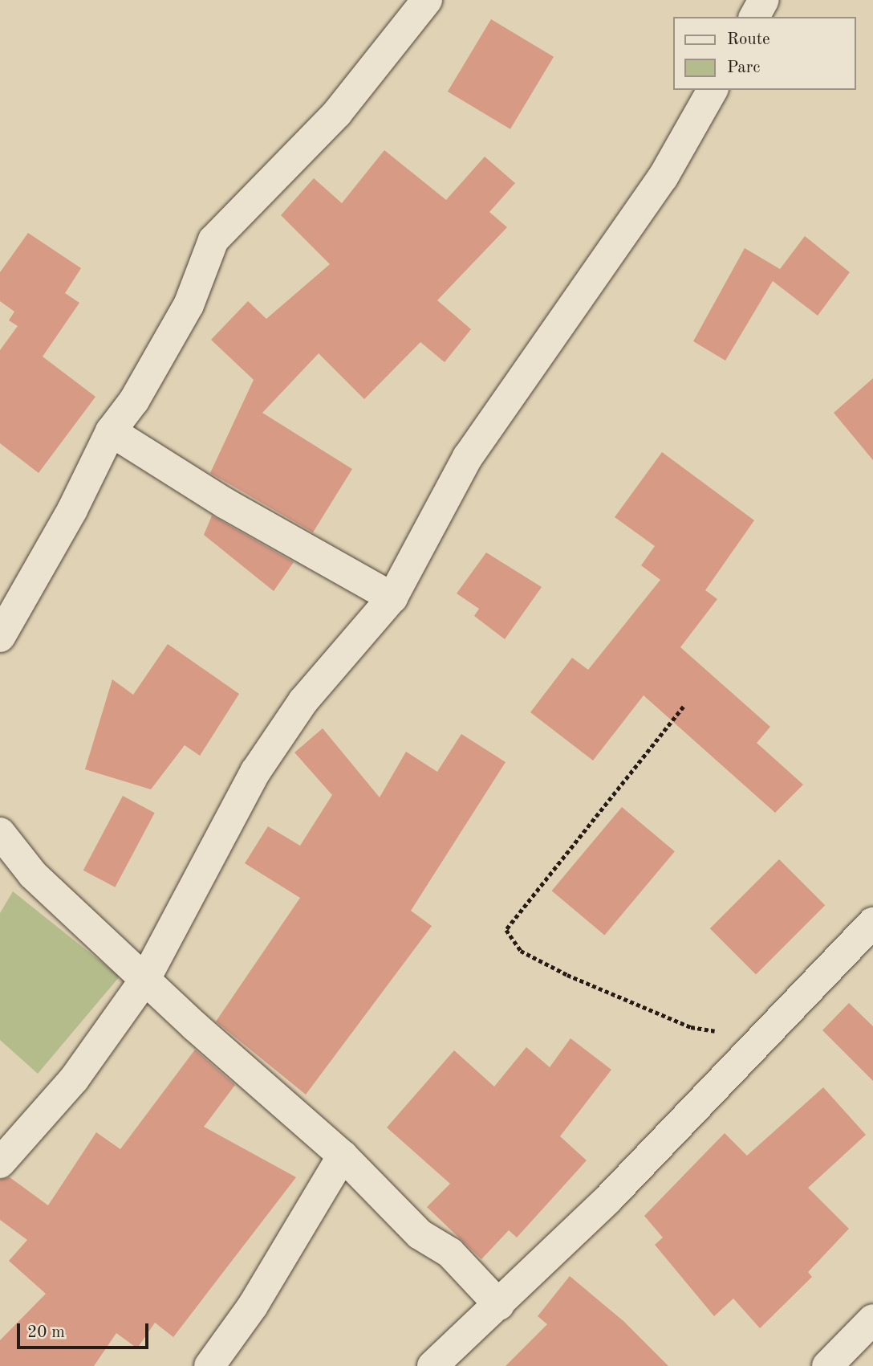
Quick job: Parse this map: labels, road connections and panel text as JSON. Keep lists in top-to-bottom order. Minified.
{"legend":["Route","Parc"],"scale_bar":"20 m"}
